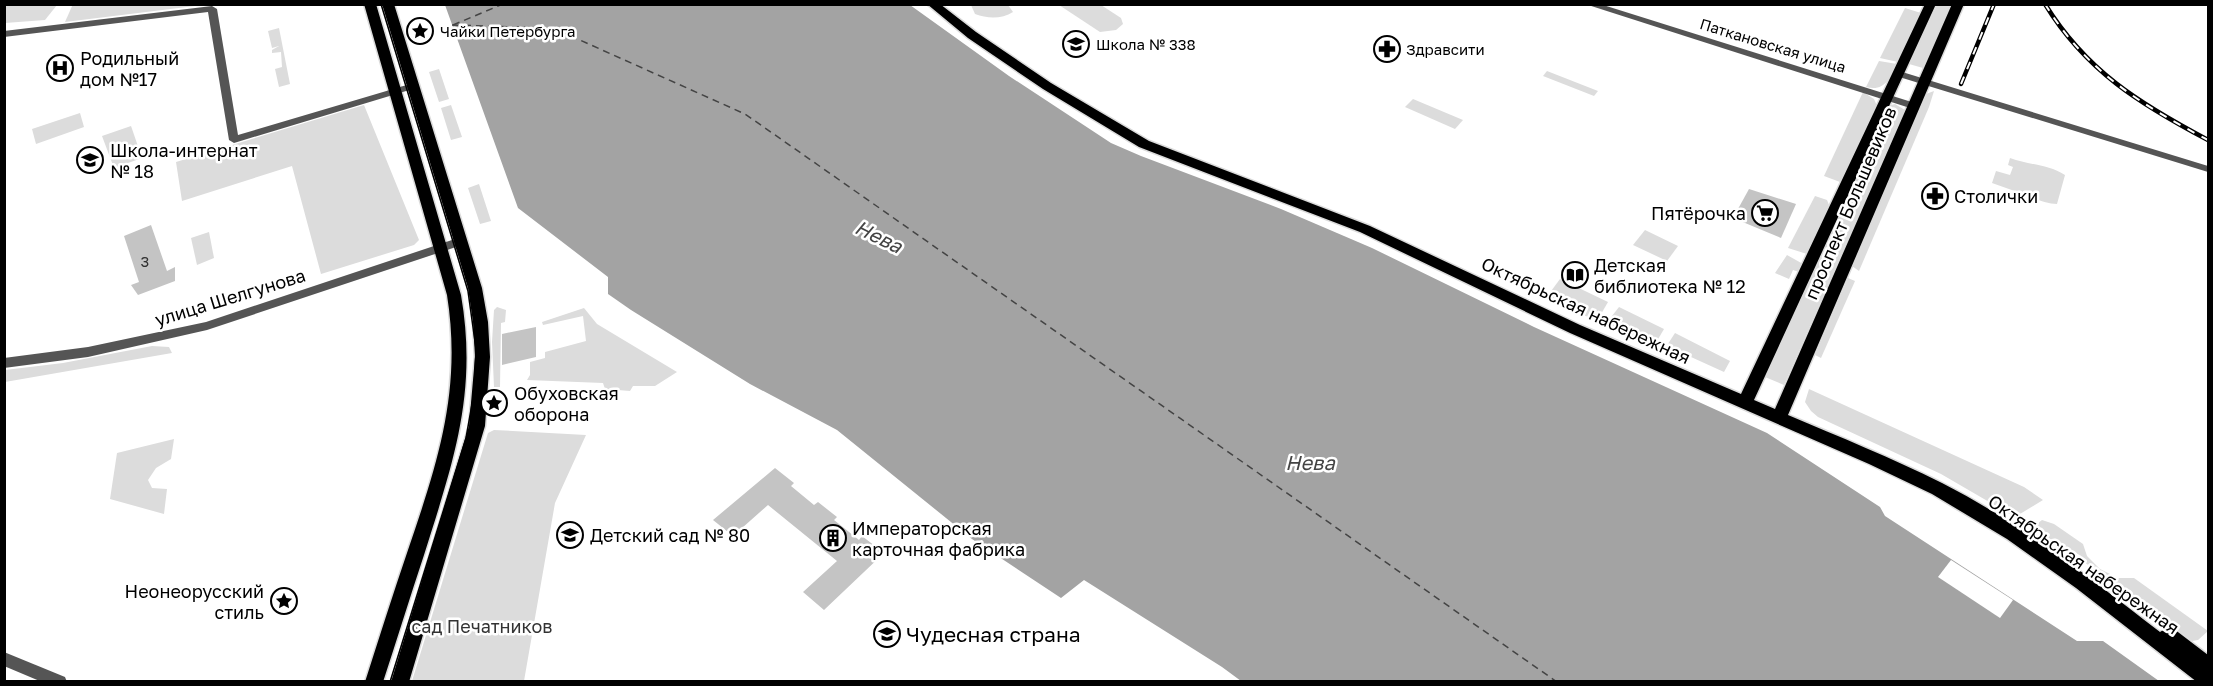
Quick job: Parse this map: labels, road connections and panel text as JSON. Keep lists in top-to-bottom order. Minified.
{"streets":{"main road":["проспект Большевиков","Октябрьская набережная"],"street":["Паткановская улица","улица Шелгунова"]},"crossings":[["Паткановская улица","проспект Большевиков"],["проспект Большевиков","Октябрьская набережная"]],"water":["Нева"],"parks":["сад Печатников"],"places":{"place":["Чайки Петербурга","Обуховская оборона","Неонеорусский стиль"],"school or university":["Школа № 338","Школа-интернат № 18","Детский сад № 80","Чудесная страна"],"pharmacy":["Здравсити","Столички"],"hospital":["Родильный дом №17"],"supermarket":["Пятёрочка"],"library":["Детская библиотека № 12"],"building":["Императорская карточная фабрика"]},"house_numbers":["3"]}
